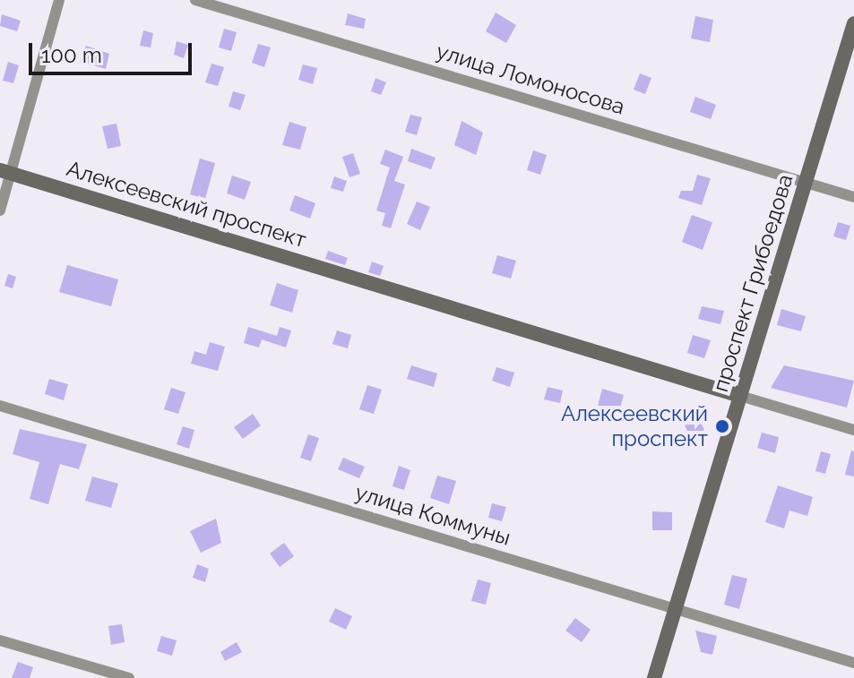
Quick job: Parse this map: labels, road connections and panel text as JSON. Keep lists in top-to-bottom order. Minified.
{"streets":{"street":["улица Ломоносова","Алексеевский проспект","проспект Грибоедова","улица Коммуны"]},"crossings":[["улица Ломоносова","проспект Грибоедова"],["Алексеевский проспект","проспект Грибоедова"],["проспект Грибоедова","улица Коммуны"]],"places":["Алексеевский проспект"],"scale_bar":"100 m"}
